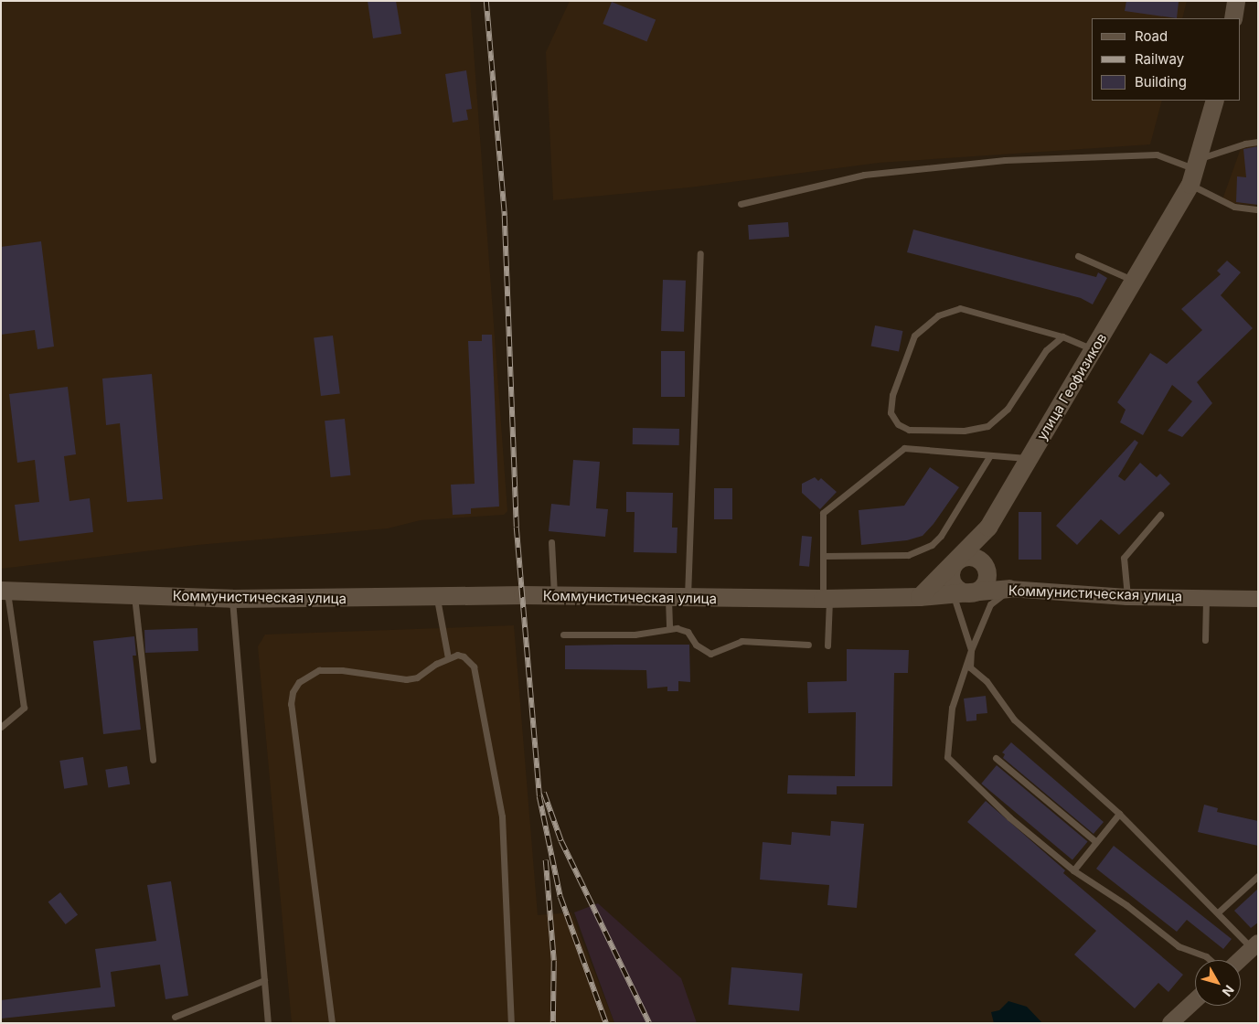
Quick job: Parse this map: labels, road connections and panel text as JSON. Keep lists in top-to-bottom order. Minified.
{"streets":{"main road":["улица Геофизиков","Коммунистическая улица"]},"crossings":[["улица Геофизиков","Коммунистическая улица"]],"legend":["Road","Railway","Building"],"north":"bottom right"}
